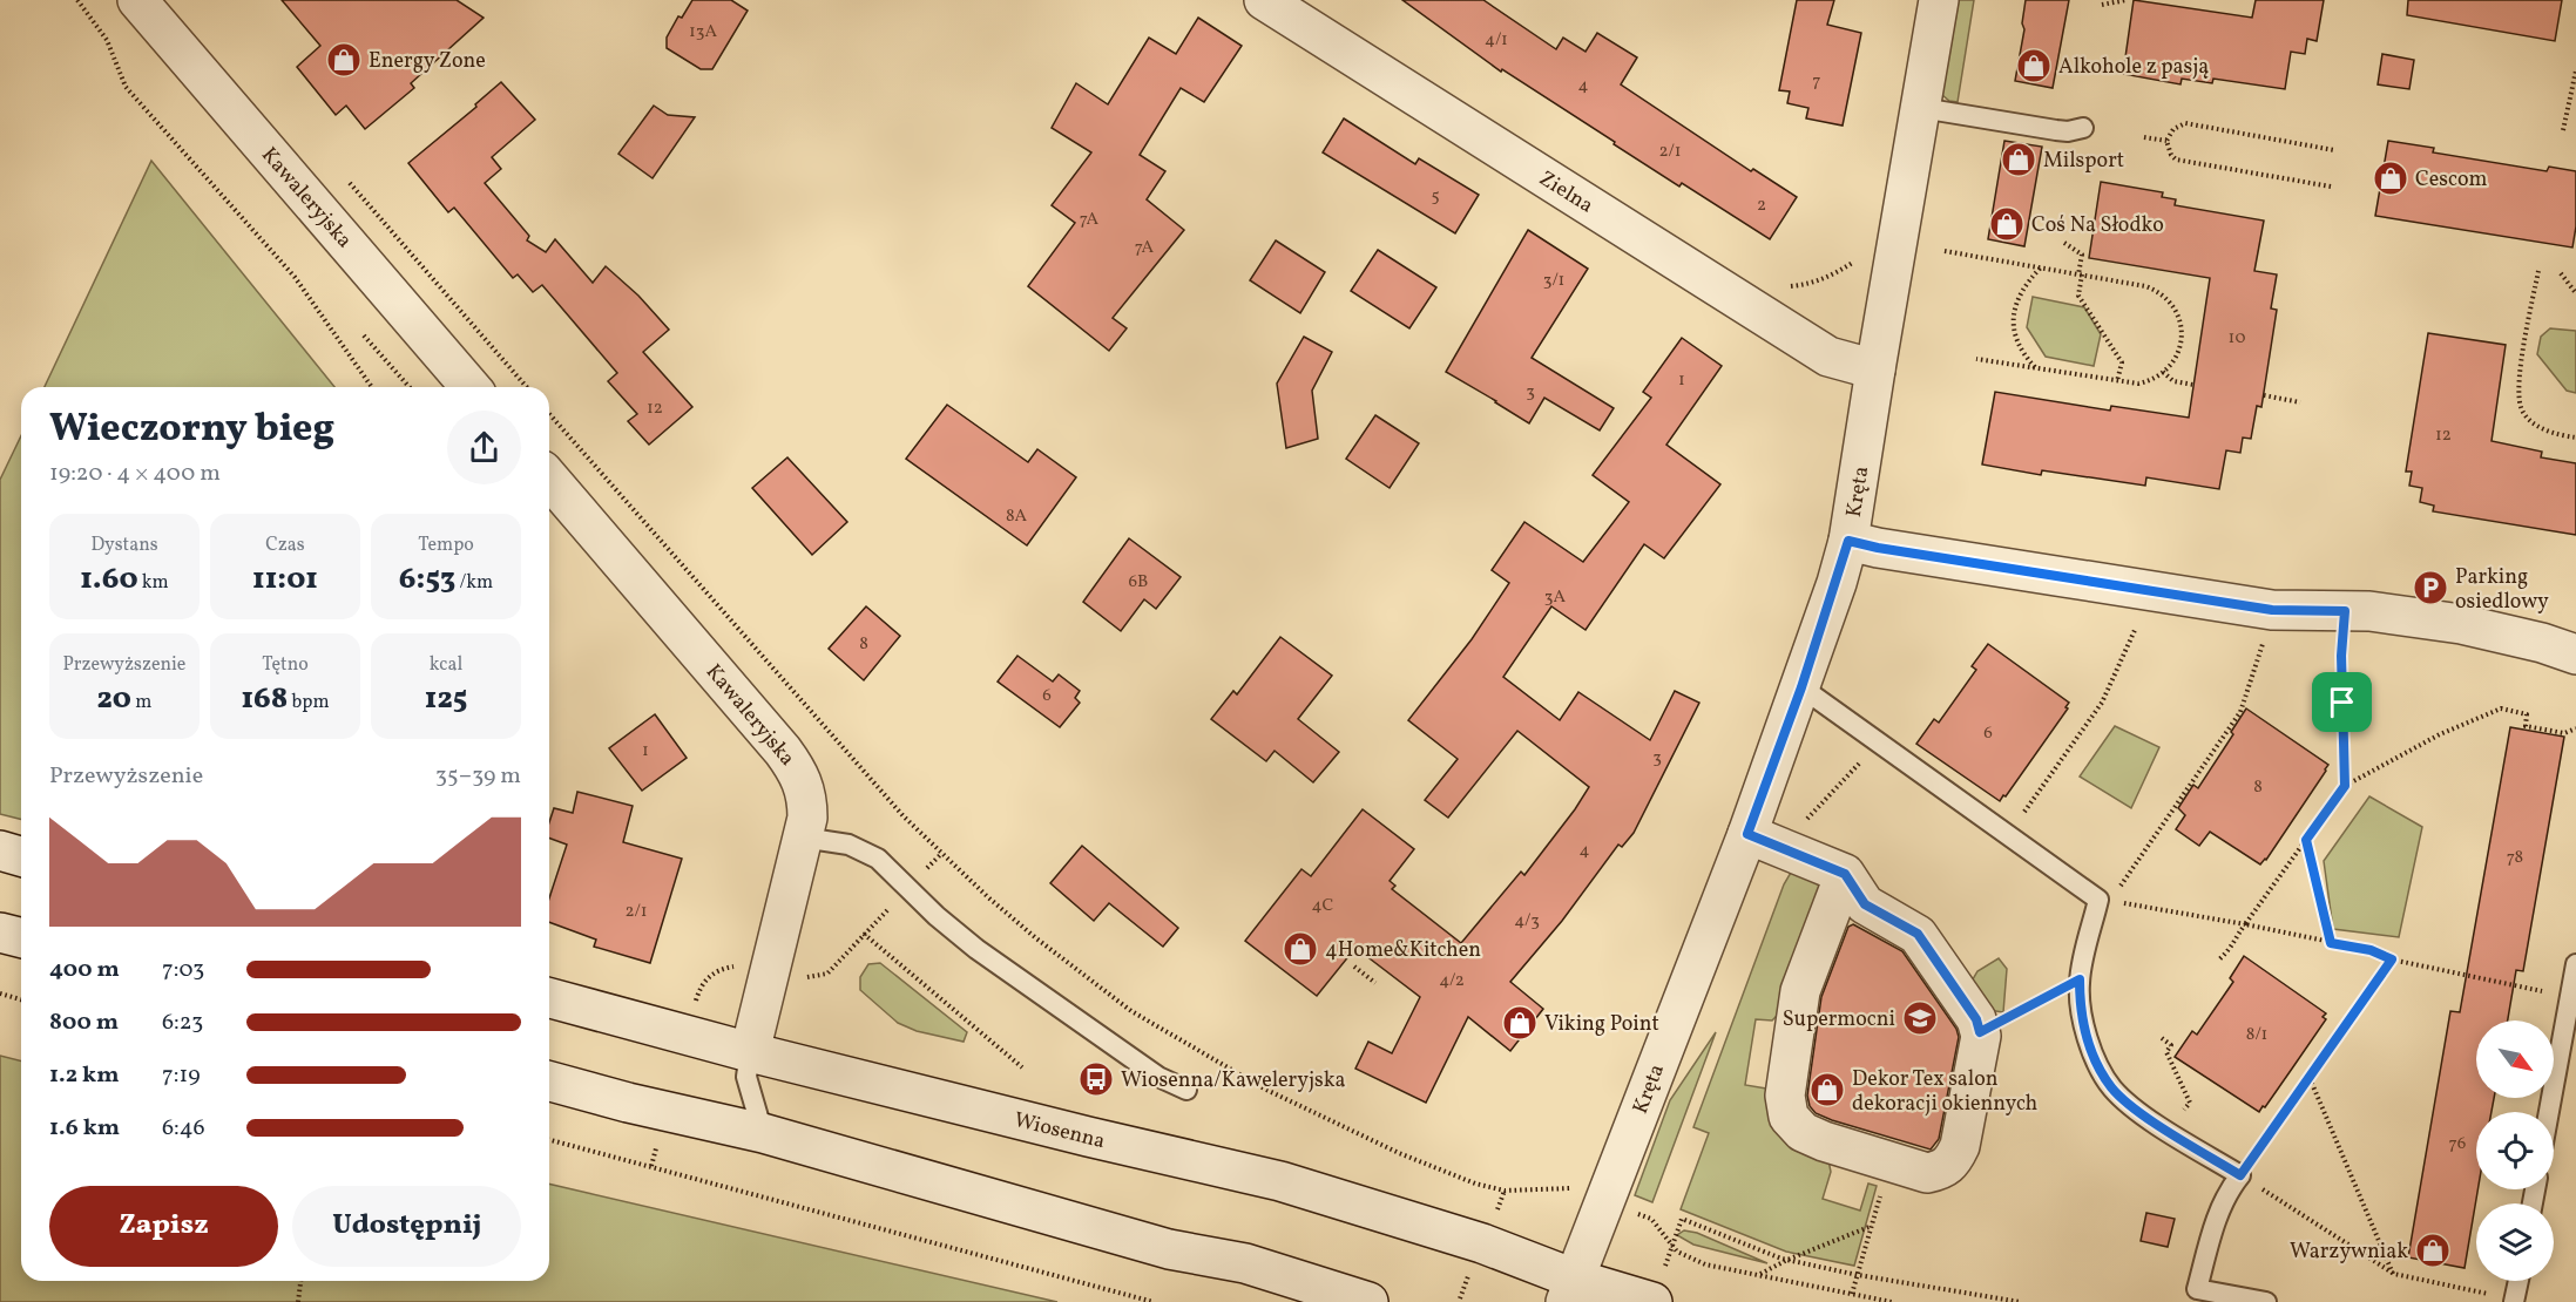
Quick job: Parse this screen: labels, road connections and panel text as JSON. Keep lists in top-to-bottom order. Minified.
{"streets":{"street":["Zielna","Kawaleryjska","Kręta","Wiosenna"]},"crossings":[["Zielna","Kręta"],["Kawaleryjska","Wiosenna"],["Kręta","Wiosenna"]],"places":{"shop":["Energy Zone","Alkohole z pasją","Milsport","Cescom","Coś Na Słodko","4Home&Kitchen","Viking Point","Dekor Tex salon dekoracji okiennych","Warzywniak"],"parking":["Parking osiedlowy"],"school or university":["Supermocni"],"bus stop":["Wiosenna/Kaweleryjska"]},"house_numbers":["13A","4/1","7","4","2/1","5","2","7A","7A","3/1","10","1","3","12","12","8A","6B","3A","8","6","6","1","3","8","4","78","4C","2/1","4/3","4/2","8/1","76"],"north":"bottom right","page":{"heading":["Wieczorny bieg","19:20 · 4 × 400 m"],"stats":[["Dystans","1.60 km"],["Czas","11:01"],["Tempo","6:53 /km"],["Przewyższenie","20 m"],["Tętno","168 bpm"],["kcal","125"]],"chart":["Przewyższenie","35–39 m"],"list":[{"name":"400 m","note":"7:03"},{"name":"800 m","note":"6:23"},{"name":"1.2 km","note":"7:19"},{"name":"1.6 km","note":"6:46"}],"buttons":["Zapisz","Udostępnij"]}}
